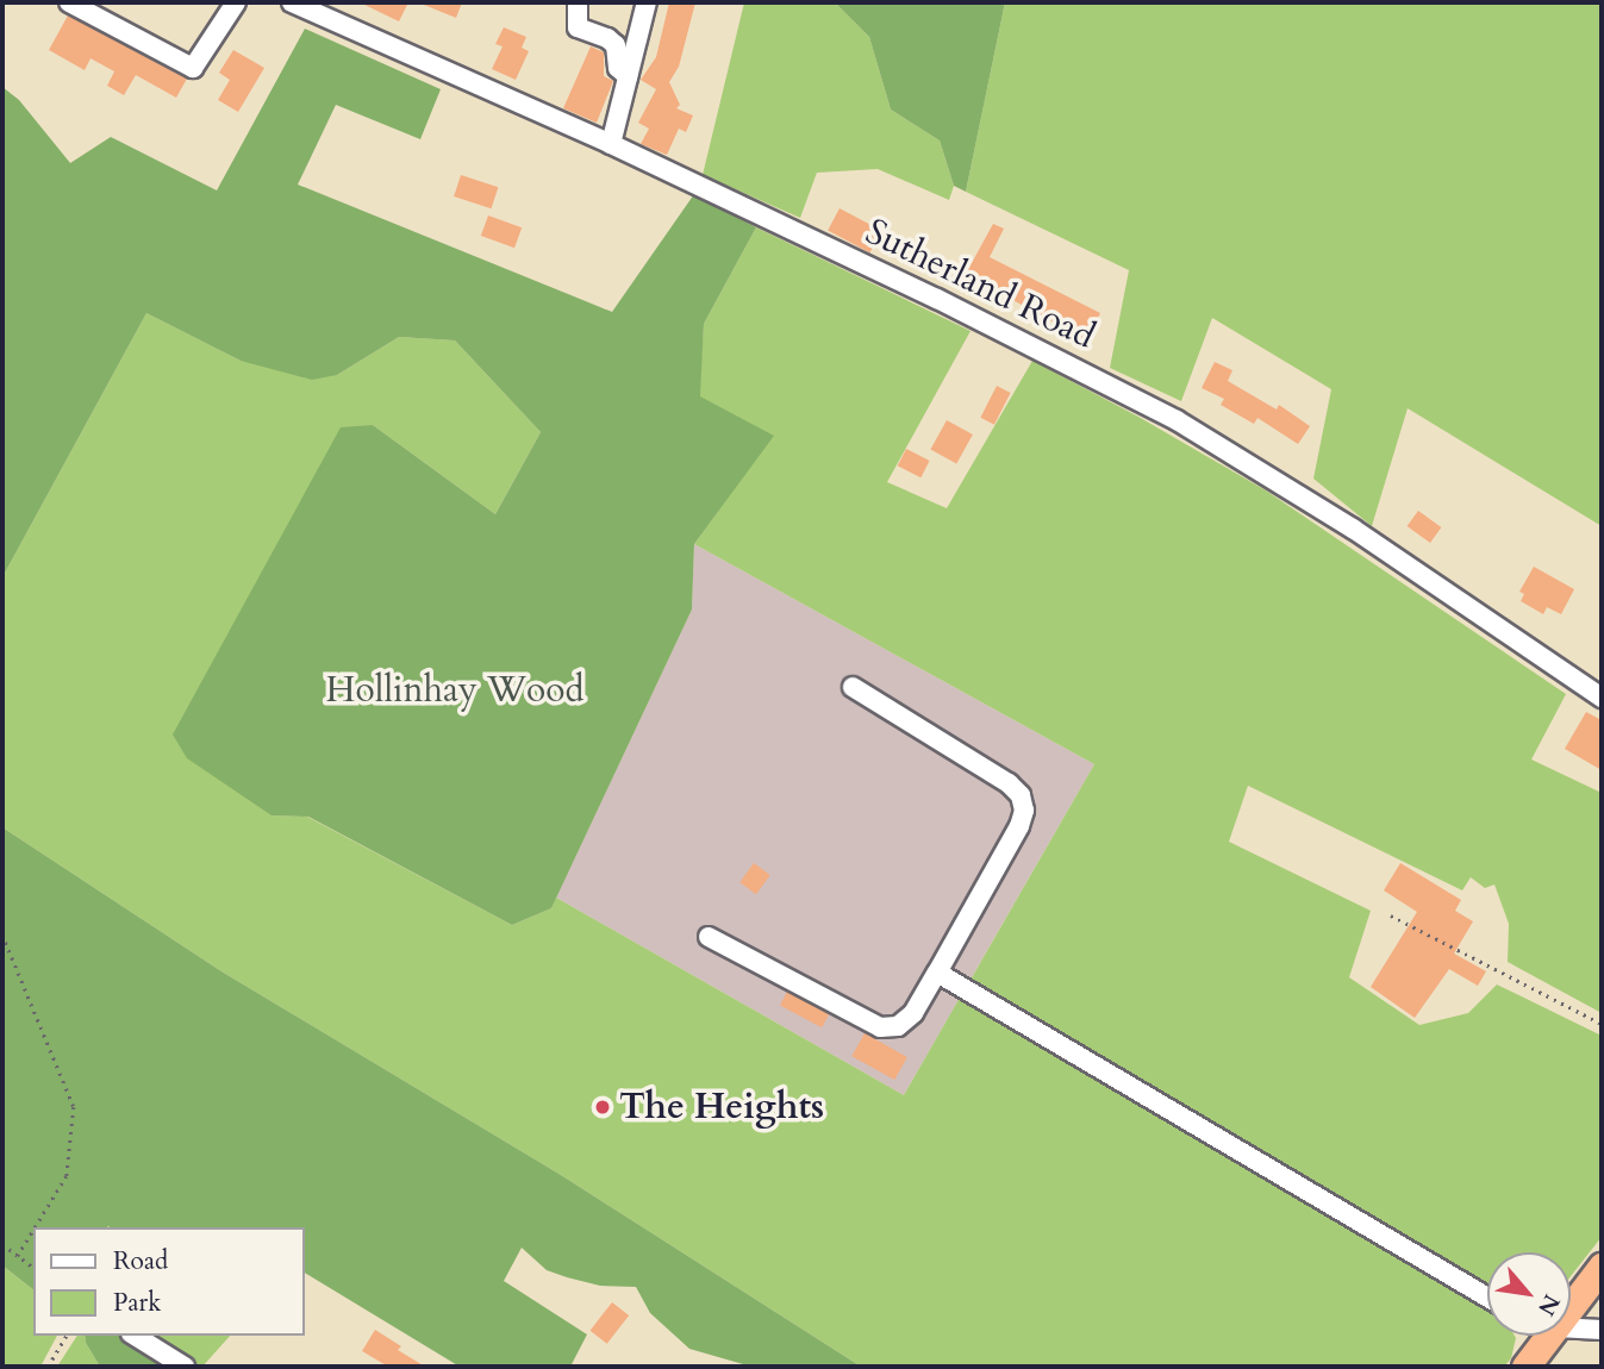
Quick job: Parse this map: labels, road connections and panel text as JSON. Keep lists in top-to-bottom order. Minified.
{"streets":{"street":["Sutherland Road"]},"parks":["Hollinhay Wood"],"places":["The Heights"],"legend":["Road","Park"],"north":"bottom right"}
